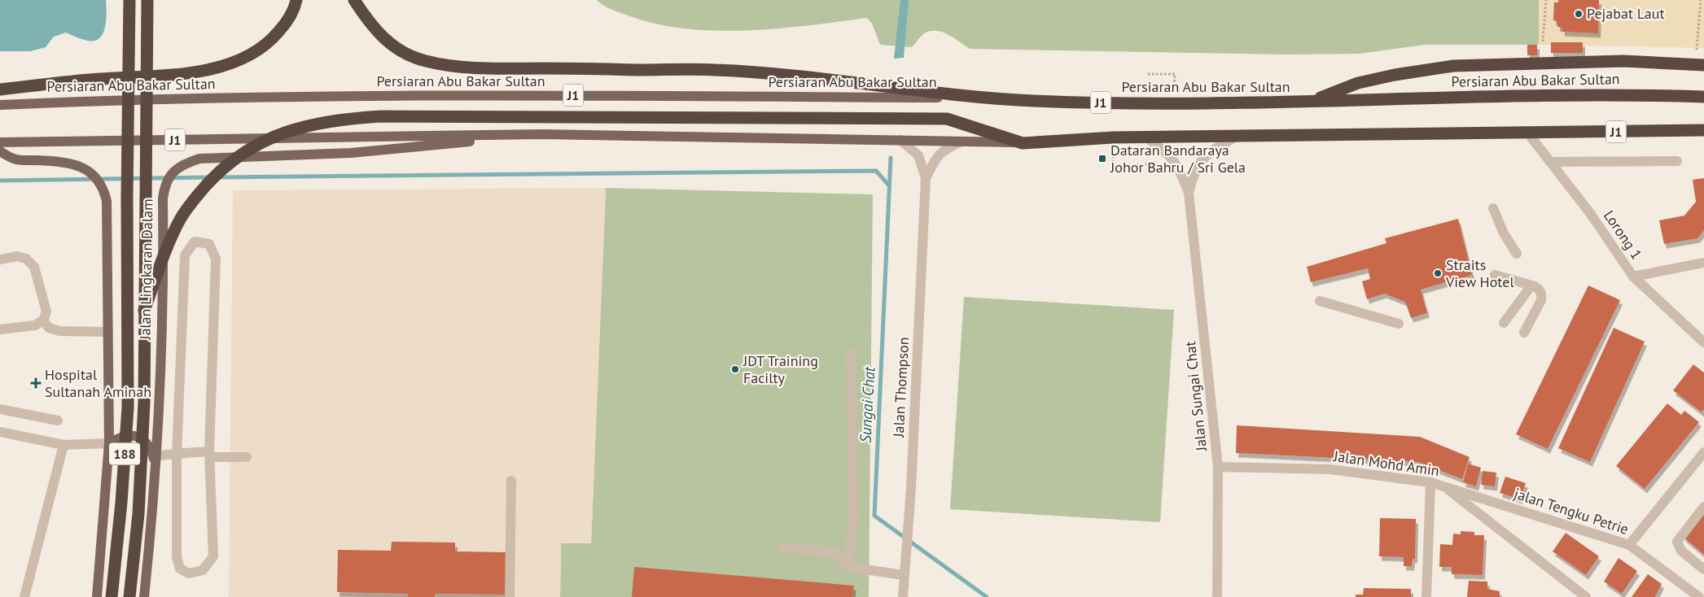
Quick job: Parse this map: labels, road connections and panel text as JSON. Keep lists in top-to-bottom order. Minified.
{"streets":{"highway":["Persiaran Abu Bakar Sultan","J1","Jalan Lingkaran Dalam","188"],"street":["Lorong 1","Jalan Thompson","Jalan Sungai Chat","Jalan Mohd Amin","jalan Tengku Petrie"]},"crossings":[["J1","Lorong 1"],["J1","Jalan Lingkaran Dalam"],["J1","Jalan Thompson"],["J1","Jalan Sungai Chat"],["Jalan Sungai Chat","Jalan Mohd Amin"],["Jalan Mohd Amin","jalan Tengku Petrie"]],"water":["Sungai Chat"],"places":{"other":["Pejabat Laut","Straits View Hotel","JDT Training Facilty"],"transit":["Dataran Bandaraya Johor Bahru / Sri Gela"],"health":["Hospital Sultanah Aminah"]}}
